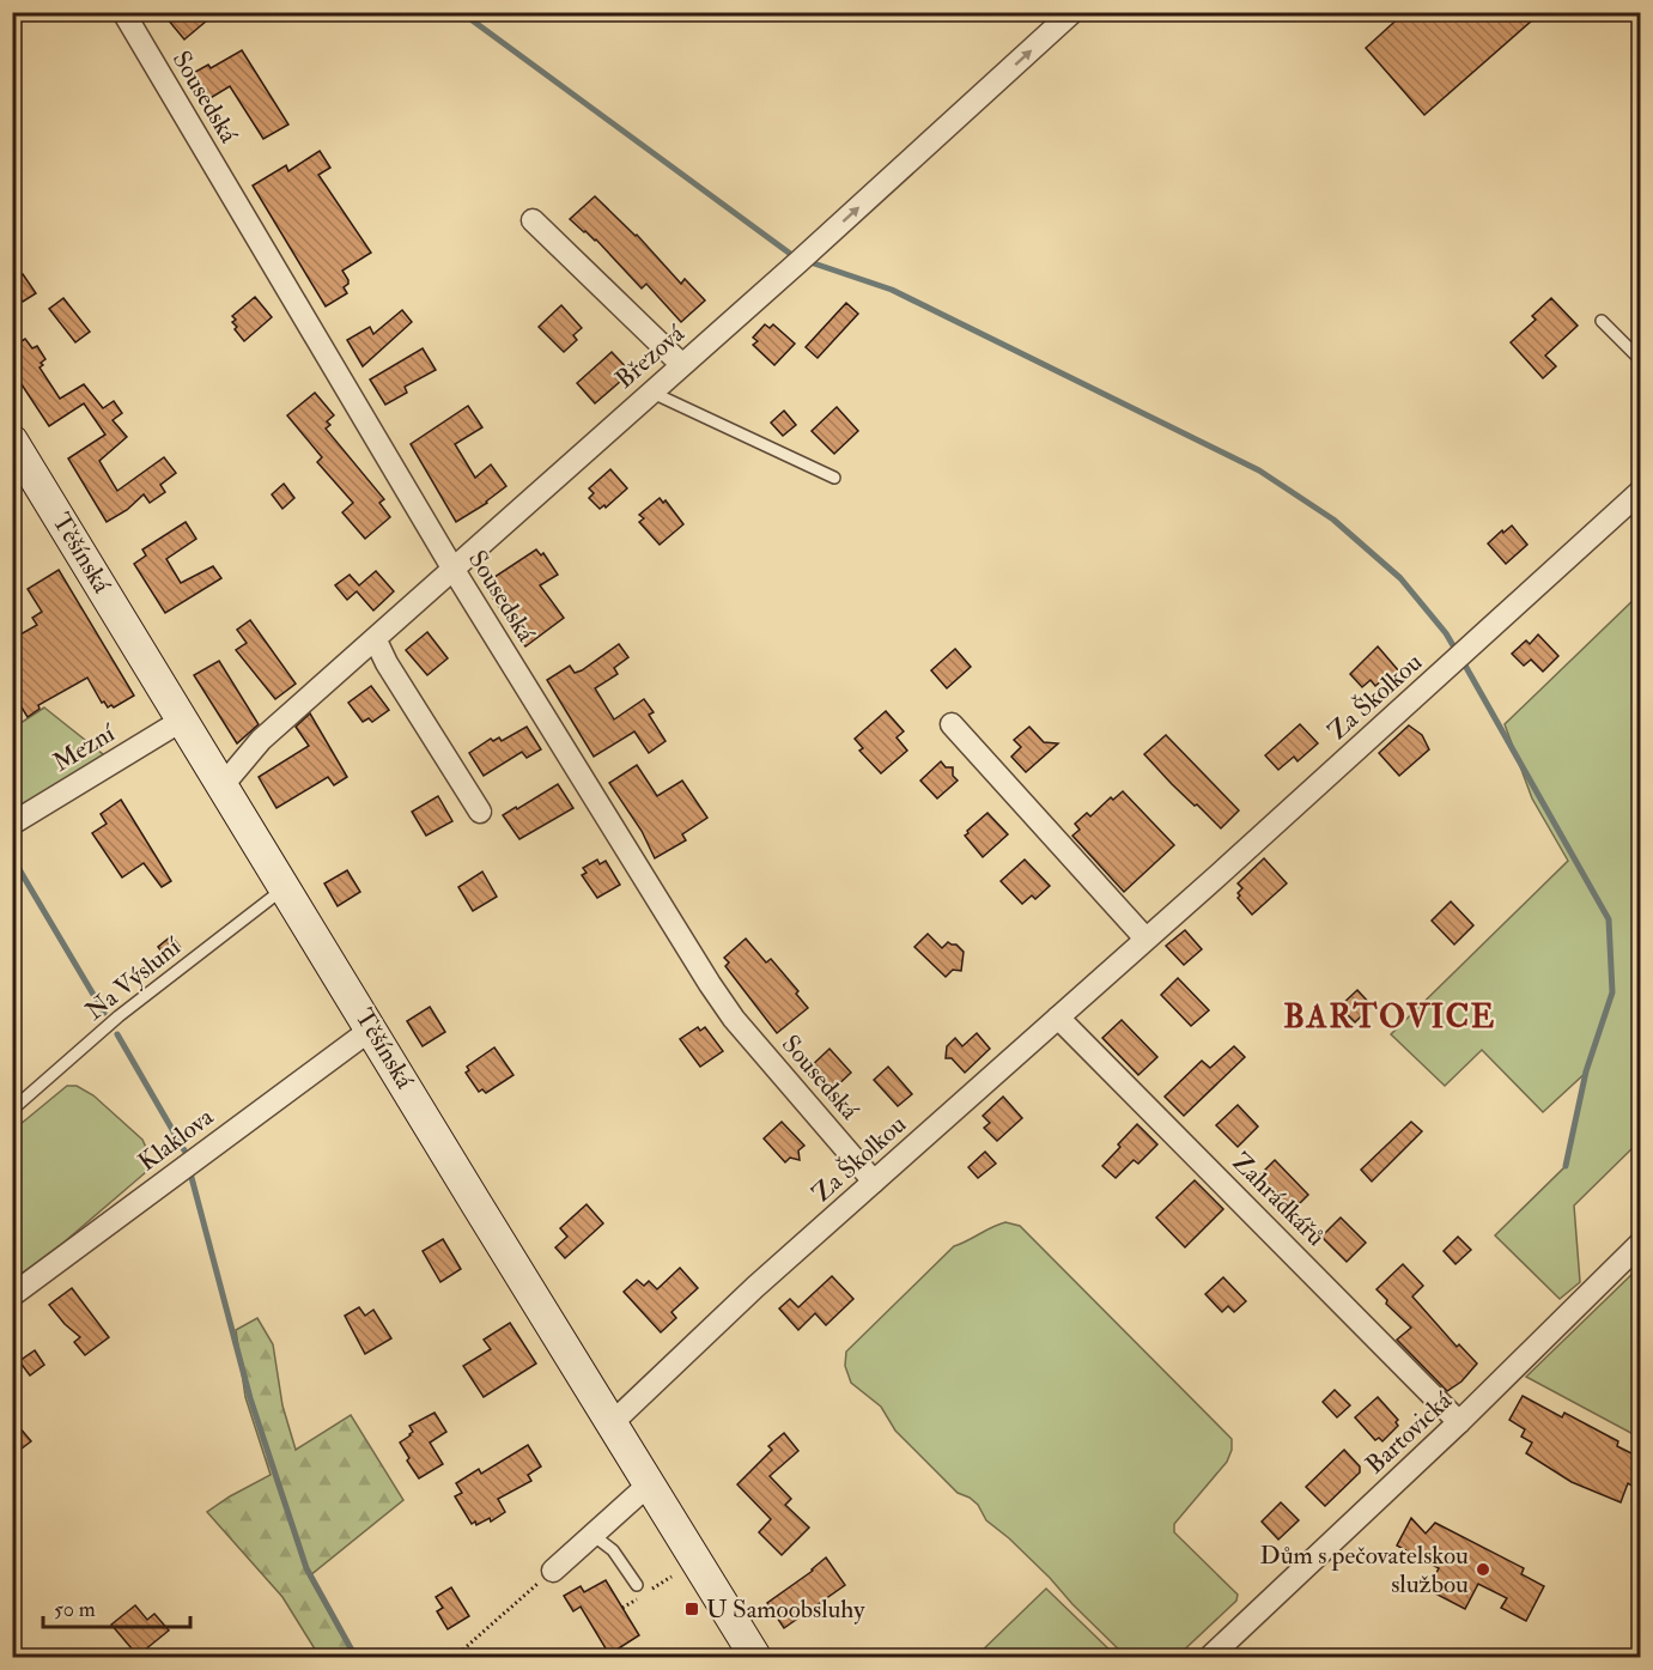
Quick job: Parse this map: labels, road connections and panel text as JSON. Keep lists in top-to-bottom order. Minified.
{"streets":{"main road":["Těšínská"],"street":["Sousedská","Březová","Za Školkou","Mezní","Klaklova","Zahrádkářů","Bartovická"],"lane":["Na Výsluní"]},"crossings":[["Sousedská","Březová"],["Sousedská","Za Školkou"],["Březová","Těšínská"],["Těšínská","Za Školkou"],["Těšínská","Mezní"],["Těšínská","Na Výsluní"],["Těšínská","Klaklova"],["Za Školkou","Zahrádkářů"],["Zahrádkářů","Bartovická"]],"one_way":["Březová"],"districts":["BARTOVICE"],"places":{"other":["Dům s pečovatelskou službou"],"transit":["U Samoobsluhy"]},"scale_bar":"50 m"}
